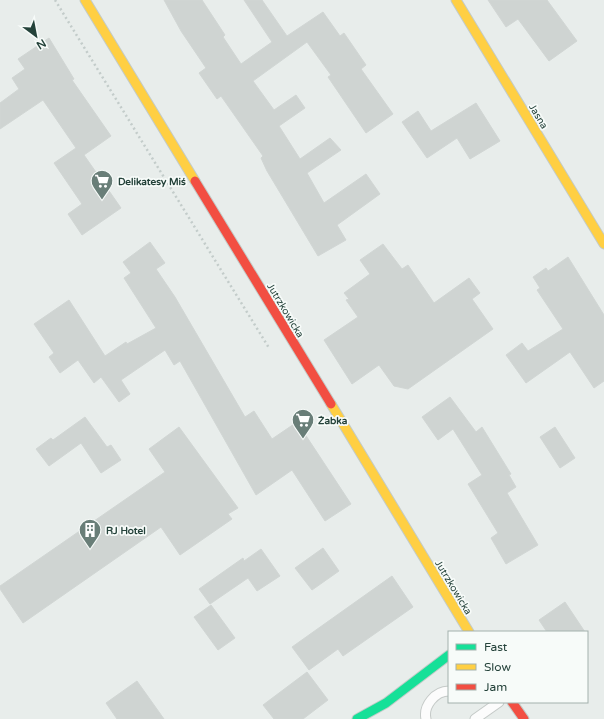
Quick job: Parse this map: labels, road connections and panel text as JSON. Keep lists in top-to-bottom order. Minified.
{"streets":{"main road":["Jasna","Jutrzkowicka"]},"places":{"supermarket":["Delikatesy Miś","Żabka"],"building":["RJ Hotel"]},"legend":["Fast","Slow","Jam"],"north":"bottom right"}
